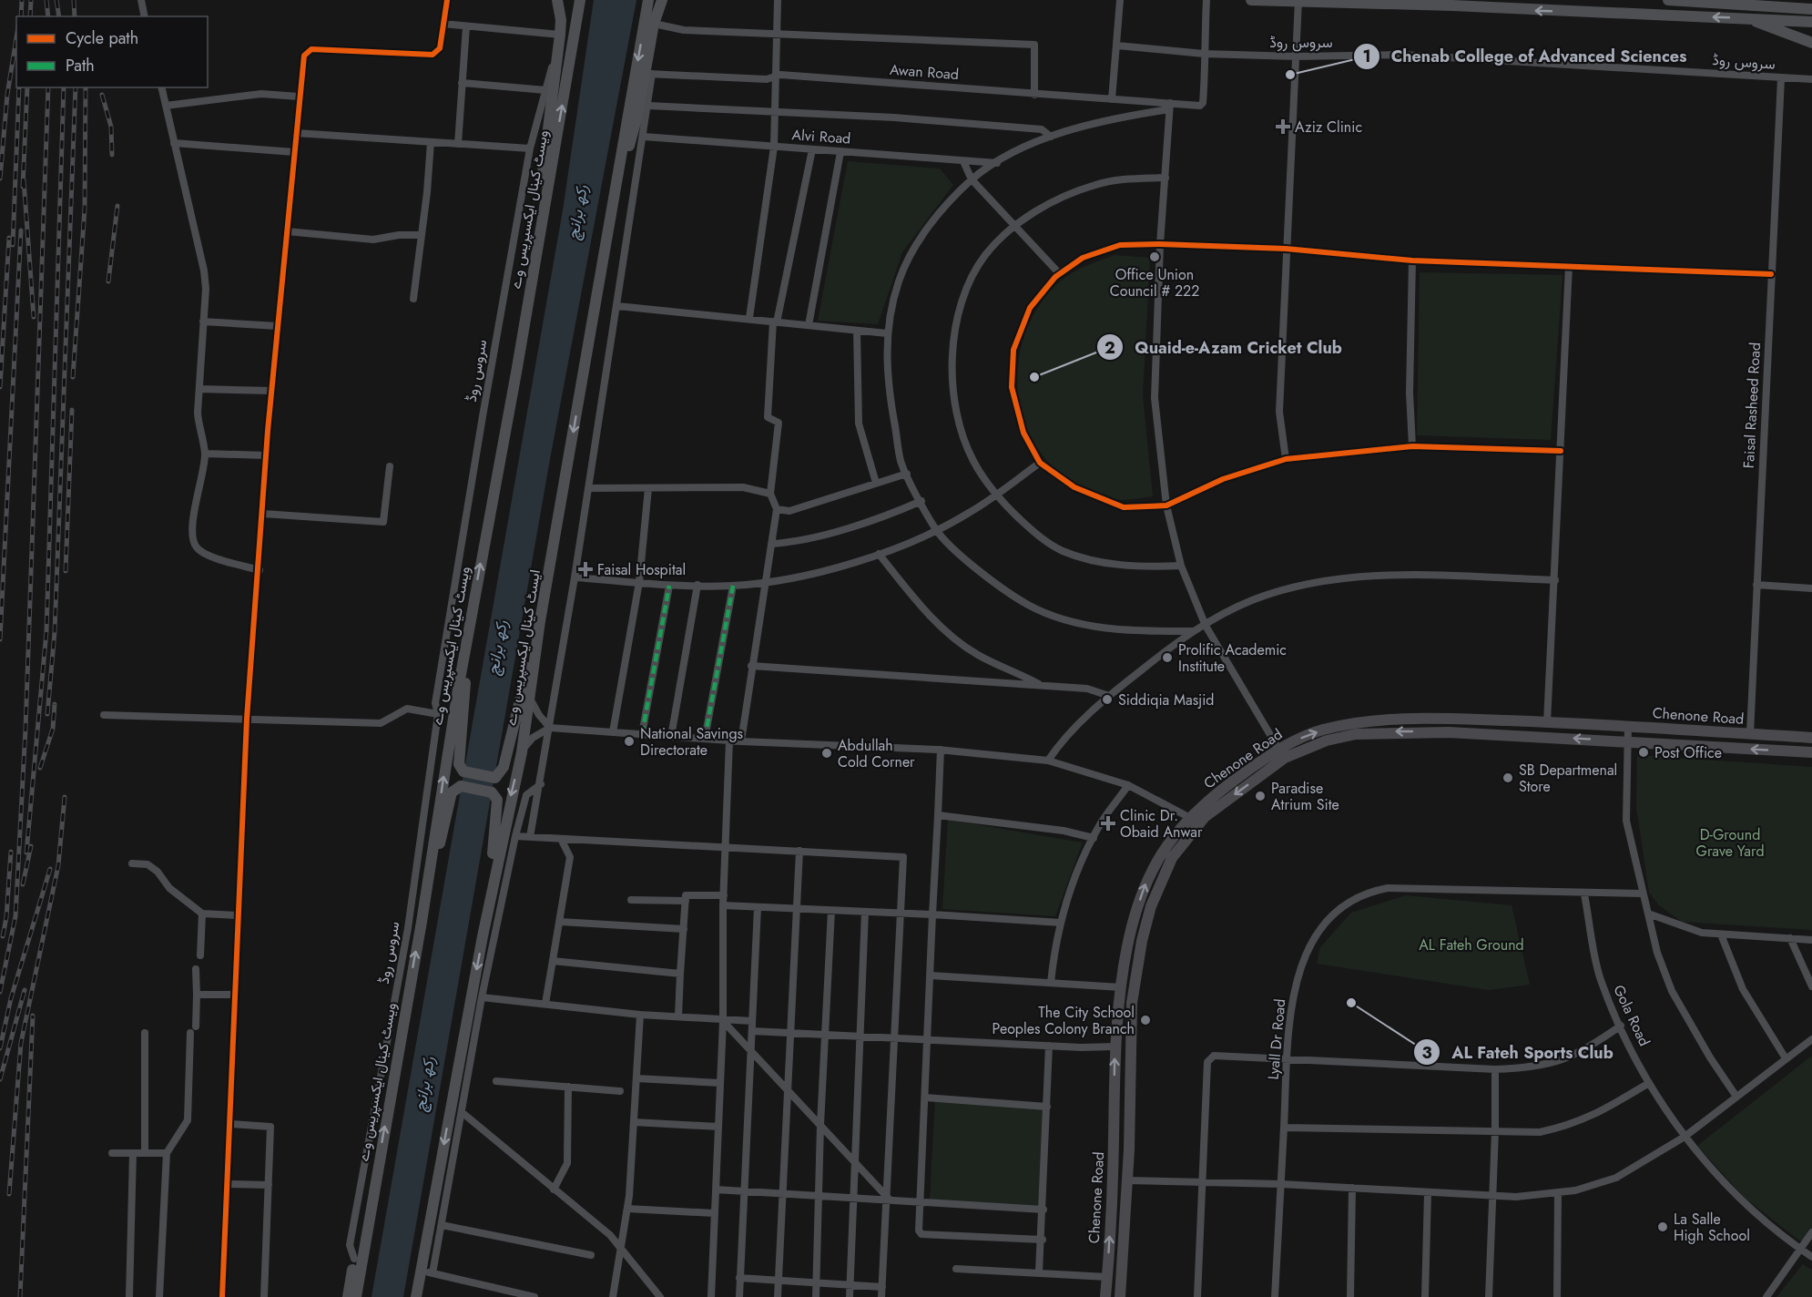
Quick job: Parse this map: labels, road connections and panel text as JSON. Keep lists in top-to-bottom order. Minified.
{"streets":{"main road":["ویسٹ کینال ایکسپریس وے","ایسٹ کینال ایکسپریس وے"],"street":["سروس روڈ","Awan Road","Alvi Road","Faisal Rasheed Road","Chenone Road","Gola Road","Lyall Dr Road"]},"crossings":[["سروس روڈ","Awan Road"],["سروس روڈ","Faisal Rasheed Road"],["Faisal Rasheed Road","Chenone Road"],["Gola Road","Lyall Dr Road"]],"water":["رکھ برانچ"],"parks":["D-Ground Grave Yard","AL Fateh Ground"],"places":{"other":["Chenab College of Advanced Sciences","Office Union Council # 222","Quaid-e-Azam Cricket Club","Prolific Academic Institute","Siddiqia Masjid","National Savings Directorate","Post Office","Abdullah Cold Corner","SB Departmenal Store","Paradise Atrium Site","AL Fateh Sports Club","The City School Peoples Colony Branch","La Salle High School"],"health":["Aziz Clinic","Faisal Hospital","Clinic Dr. Obaid Anwar"]},"legend":["Cycle path","Path"]}
